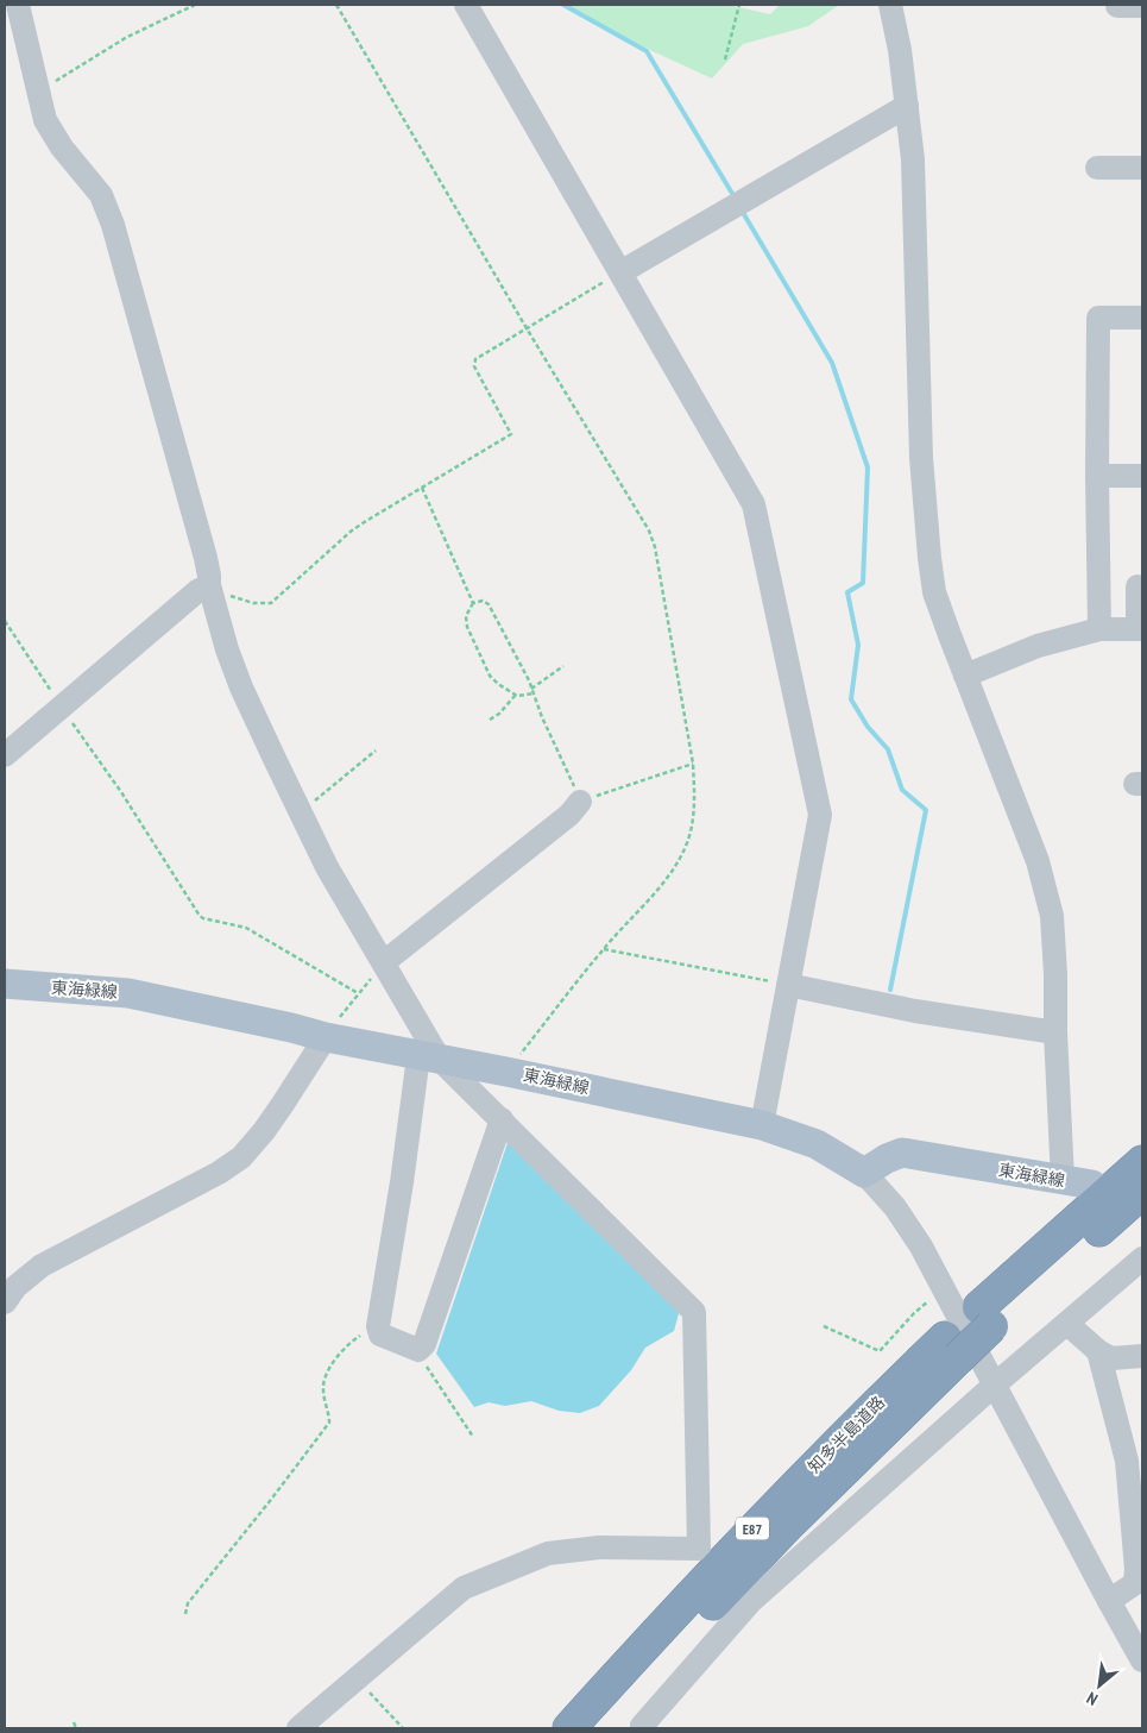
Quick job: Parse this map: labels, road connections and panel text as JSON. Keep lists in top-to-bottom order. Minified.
{"streets":{"highway":["知多半島道路","E87"],"main road":["東海緑線"]},"north":"bottom left"}
